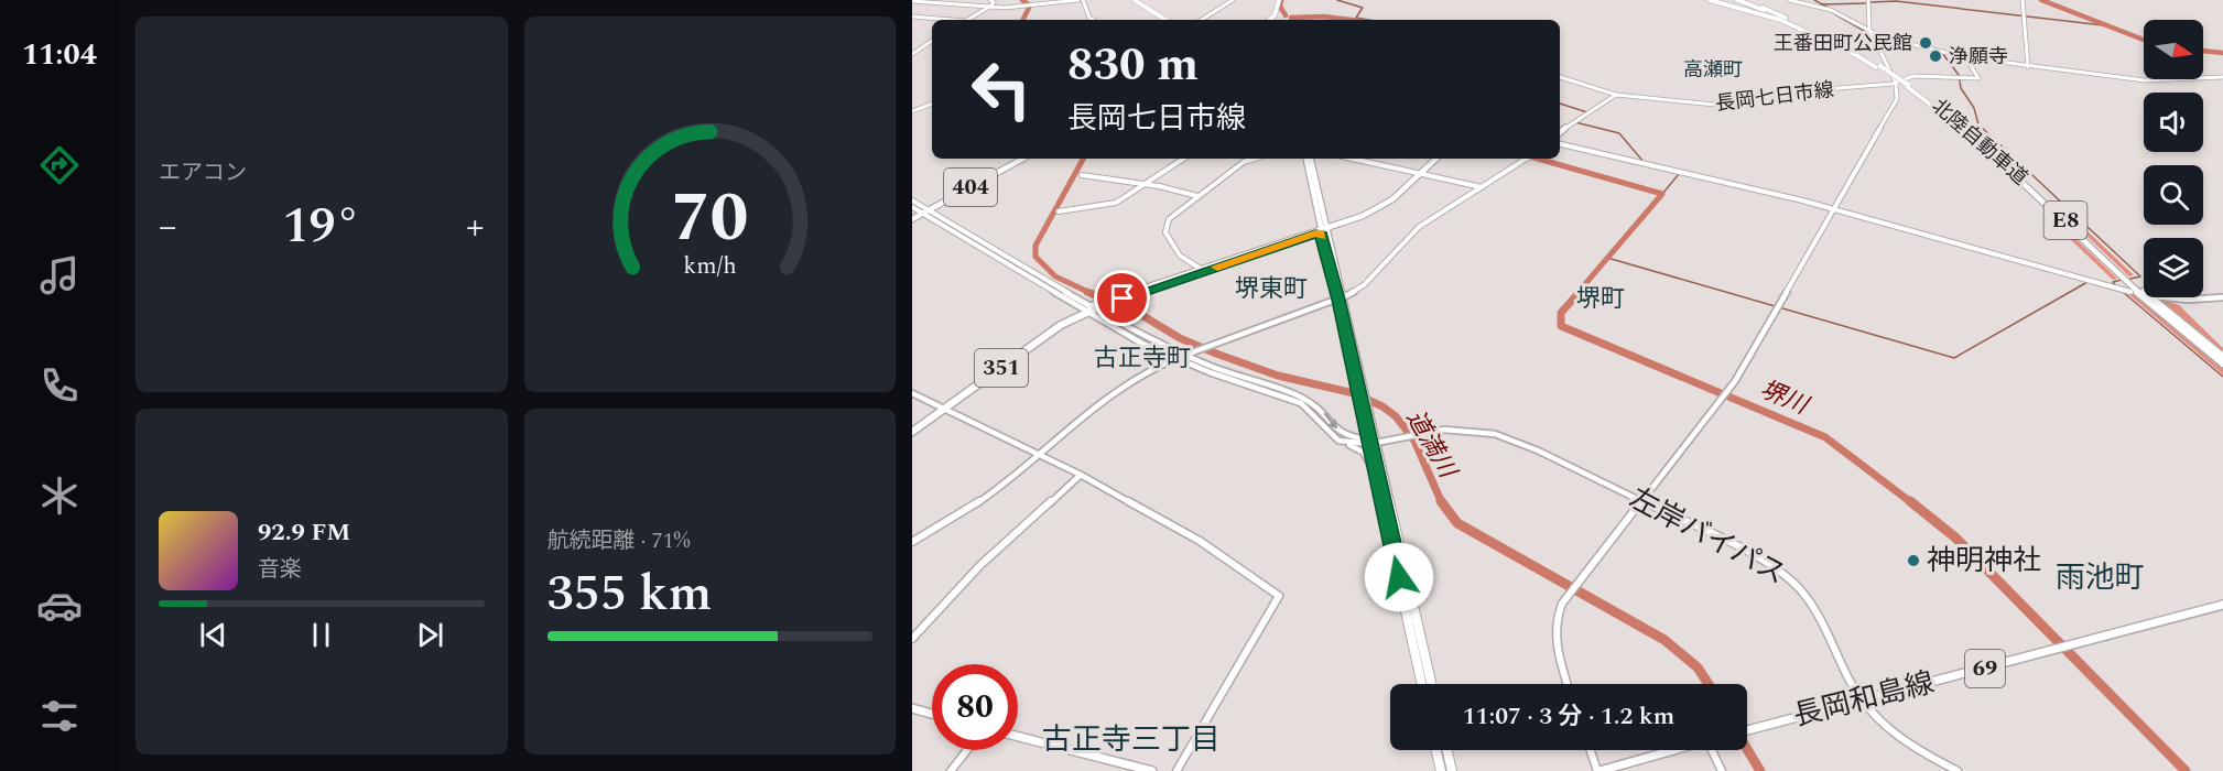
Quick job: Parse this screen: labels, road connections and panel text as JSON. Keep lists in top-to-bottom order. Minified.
{"streets":{"highway":["北陸自動車道","404","E8","351"],"main road":["長岡七日市線","69","長岡和島線"],"street":["左岸バイパス"]},"crossings":[["404","左岸バイパス"],["351","左岸バイパス"],["左岸バイパス","長岡和島線"]],"districts":["高瀬町","堺東町","堺町","古正寺町","雨池町","古正寺三丁目"],"water":["堺川","道満川"],"places":["王番田町公民館","浄願寺","神明神社"],"north":"right","page":{"tabs":"11:04","tile":["エアコン",["航続距離 · 71%","355 km"]],"turn":["830 m","長岡七日市線"],"heat":["−","19°","+"],"song":["92.9 FM","音楽"],"limit":"80","trip":"11:07 · 3 分 · 1.2 km","gauge":["70","km/h"]}}
